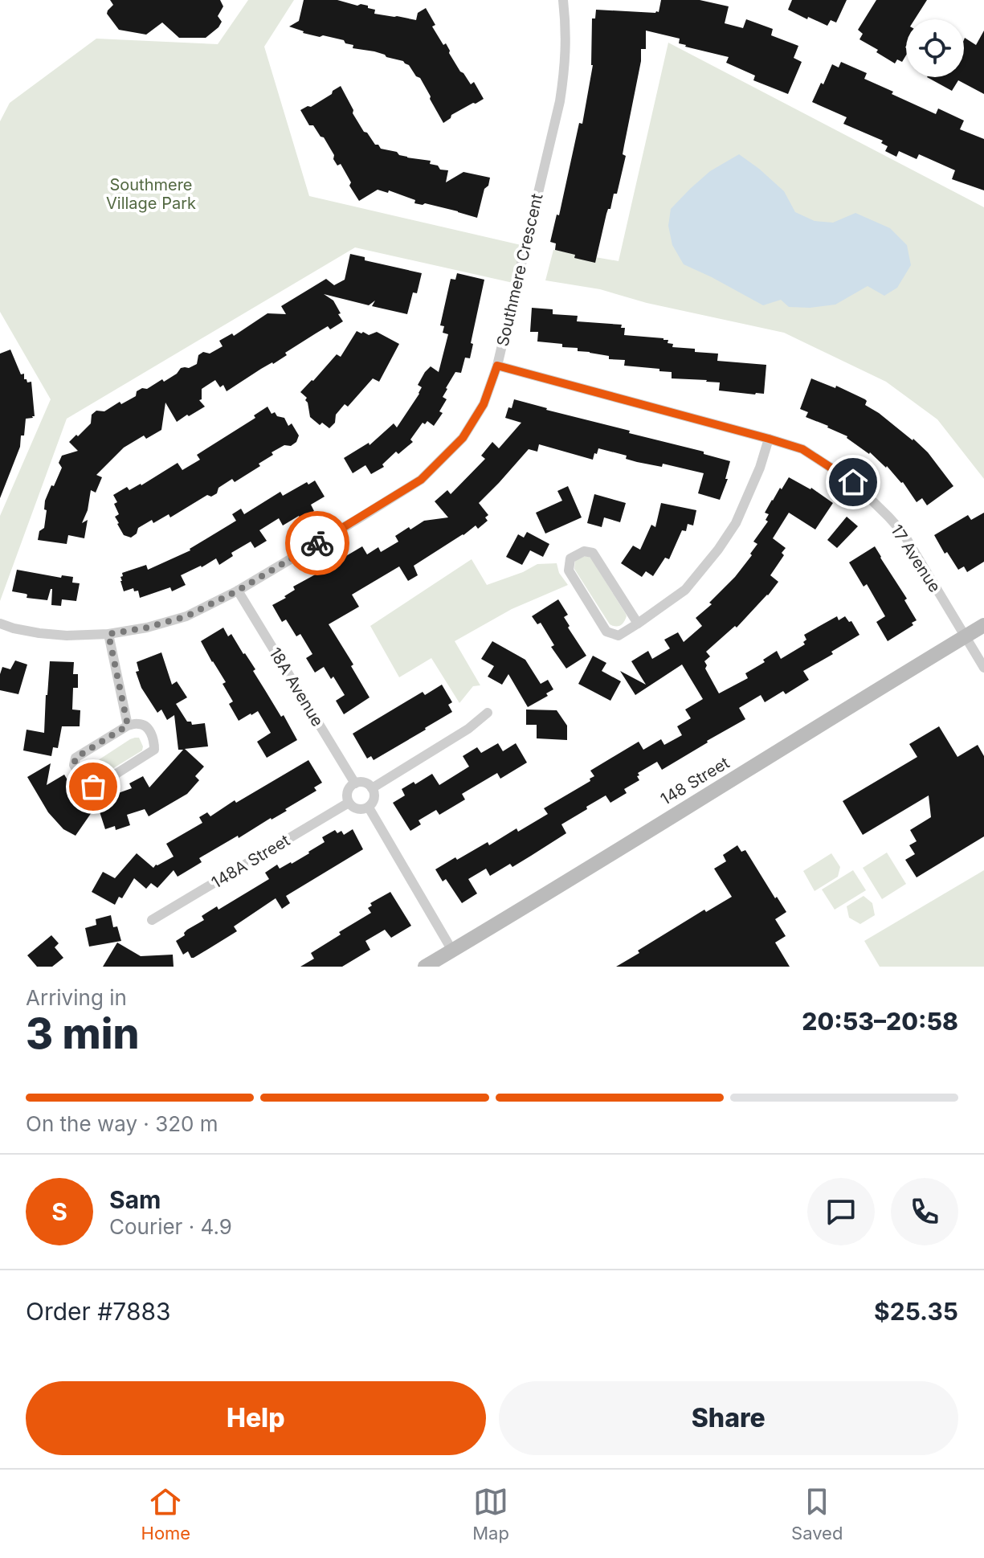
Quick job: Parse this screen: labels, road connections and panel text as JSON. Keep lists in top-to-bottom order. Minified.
{"streets":{"main road":["148 Street"],"street":["Southmere Crescent","17 Avenue","18A Avenue","148A Street"]},"crossings":[["Southmere Crescent","17 Avenue"],["Southmere Crescent","18A Avenue"],["17 Avenue","148 Street"],["18A Avenue","148A Street"]],"parks":["Southmere Village Park"],"page":{"heading":["3 min","Arriving in","20:53–20:58"],"panel":["Sam","Courier · 4.9","Order #7883","$25.35"],"bar":"On the way · 320 m","round":"S","buttons":["Help","Share"],"tabs":["Home","Map","Saved"]}}
